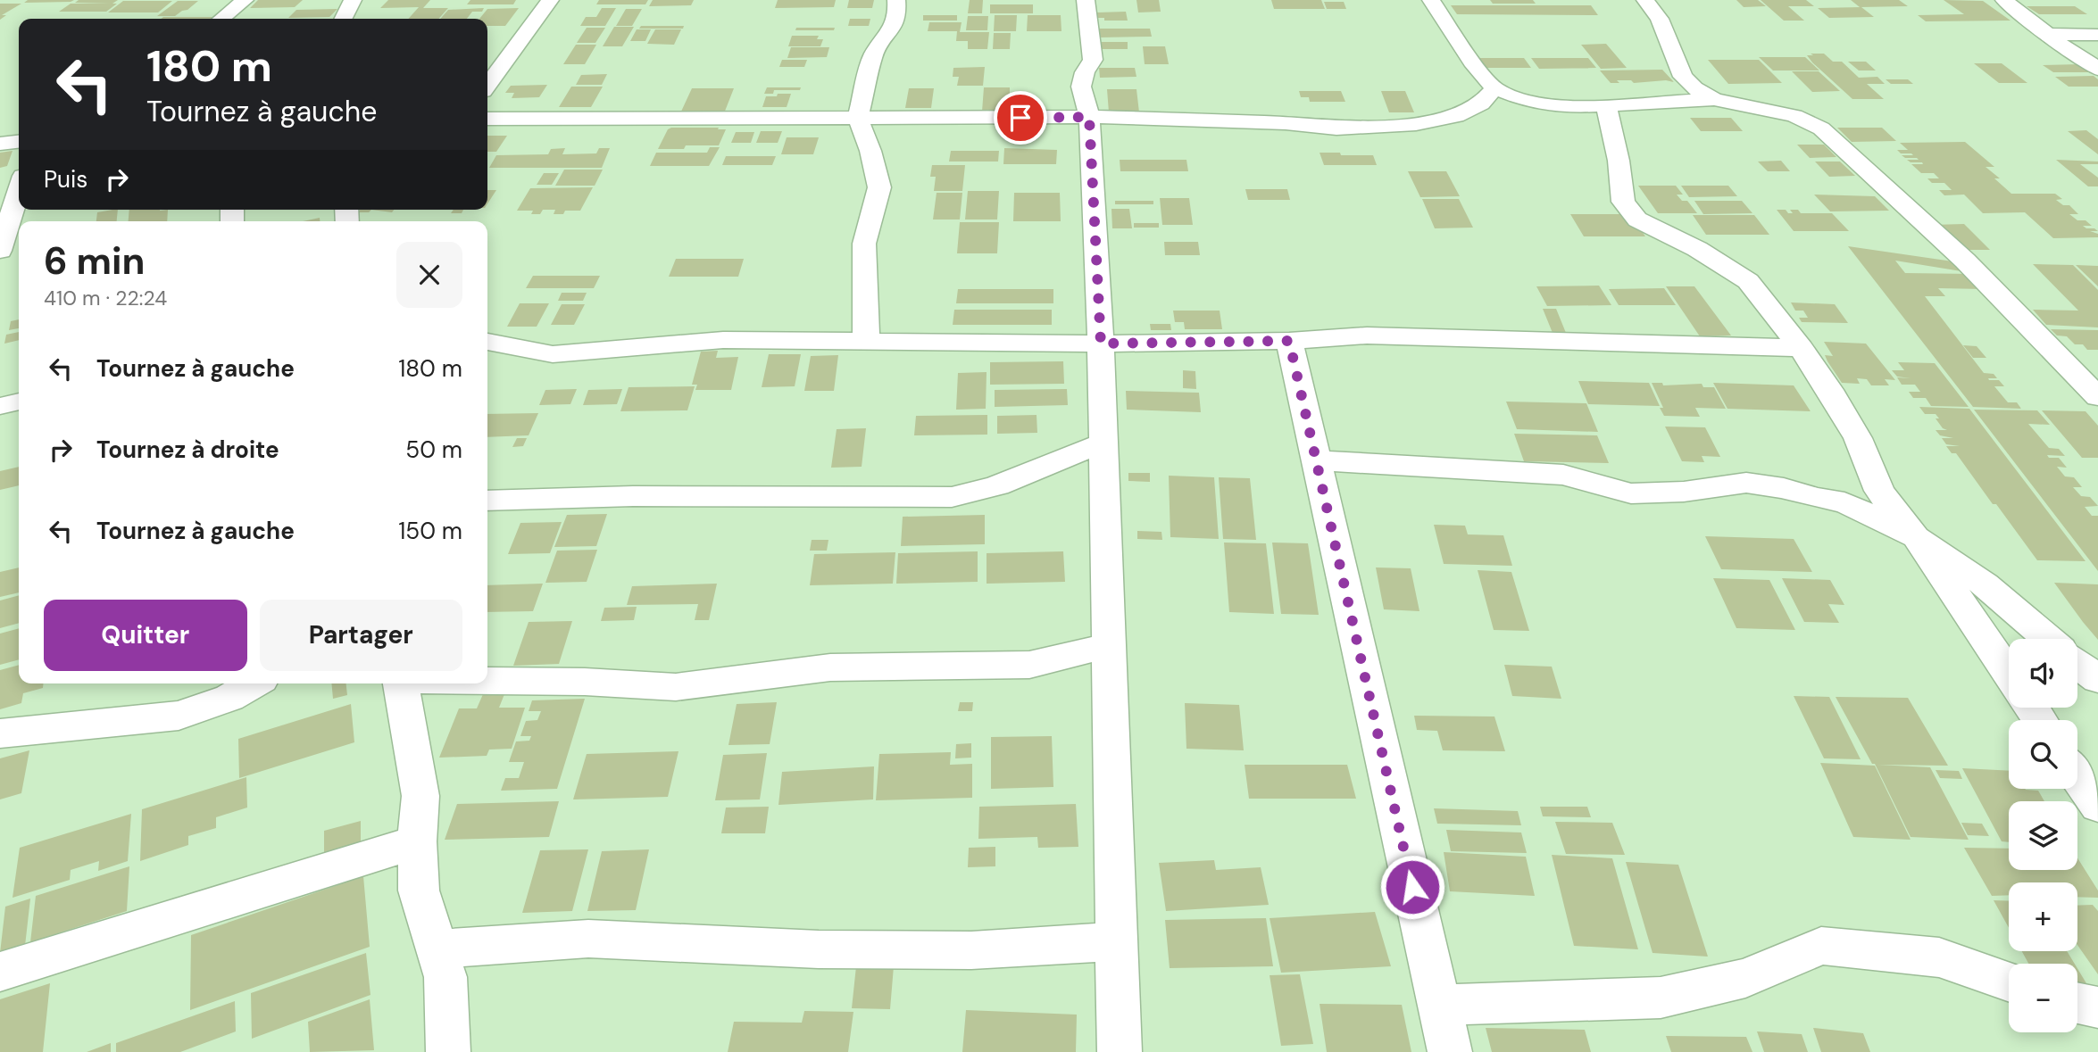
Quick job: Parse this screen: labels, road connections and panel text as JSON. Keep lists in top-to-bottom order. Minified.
{"page":{"turn":["180 m","Tournez à gauche"],"then":"Puis","heading":["6 min","410 m · 22:24"],"list":[{"name":"Tournez à gauche","value":"180 m"},{"name":"Tournez à droite","value":"50 m"},{"name":"Tournez à gauche","value":"150 m"}],"buttons":["Quitter","Partager"],"map_buttons":["+","−"]}}
